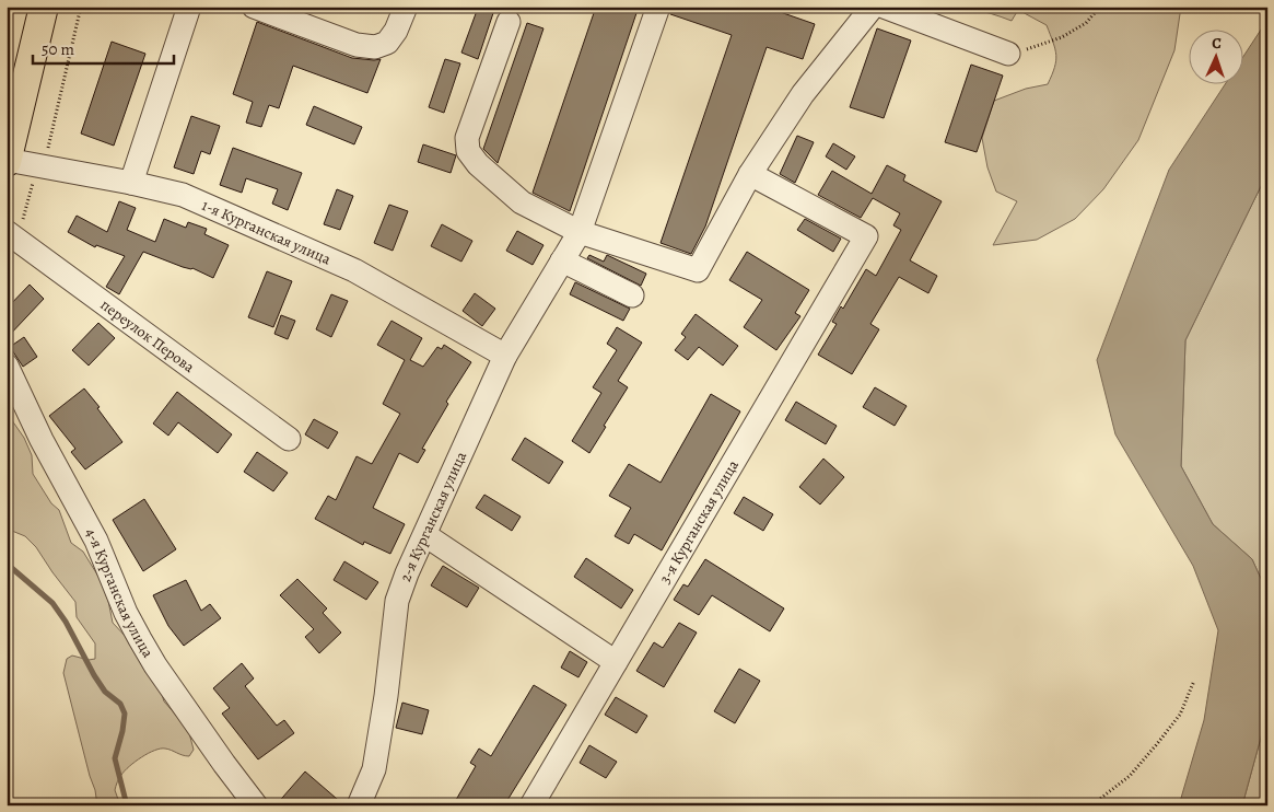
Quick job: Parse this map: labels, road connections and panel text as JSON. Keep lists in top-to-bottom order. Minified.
{"streets":{"street":["1-я Курганская улица","переулок Перова","2-я Курганская улица","3-я Курганская улица","4-я Курганская улица"]},"crossings":[["1-я Курганская улица","2-я Курганская улица"]],"scale_bar":"50 m","north":"top"}
